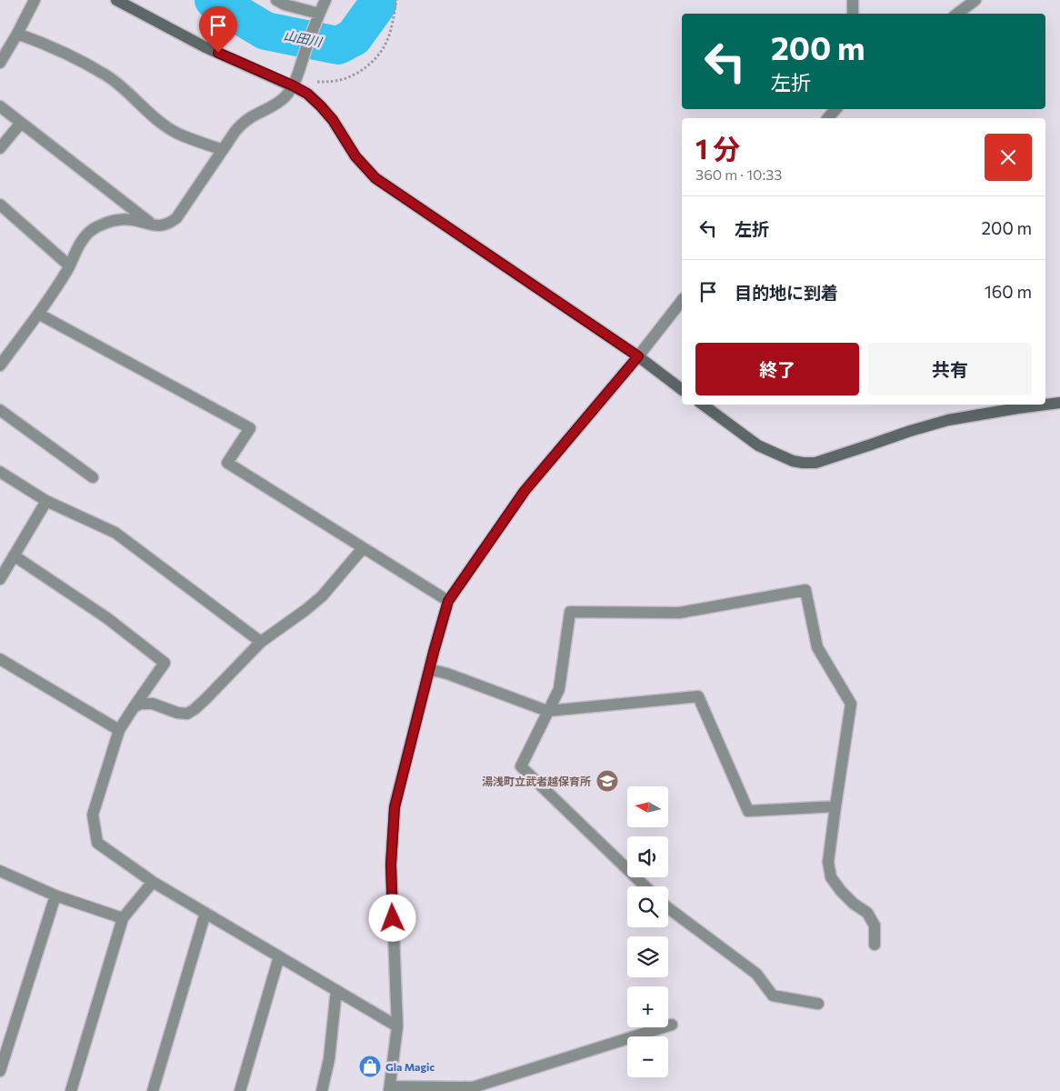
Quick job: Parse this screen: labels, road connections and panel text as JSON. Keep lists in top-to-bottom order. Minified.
{"water":["山田川"],"places":{"school or university":["湯浅町立武者越保育所"],"shop":["Gla Magic"]},"north":"left","page":{"turn":["200 m","左折"],"heading":["1 分","360 m · 10:33"],"list":[{"name":"左折","value":"200 m"},{"name":"目的地に到着","value":"160 m"}],"buttons":["終了","共有"],"map_buttons":["+","−"]}}
